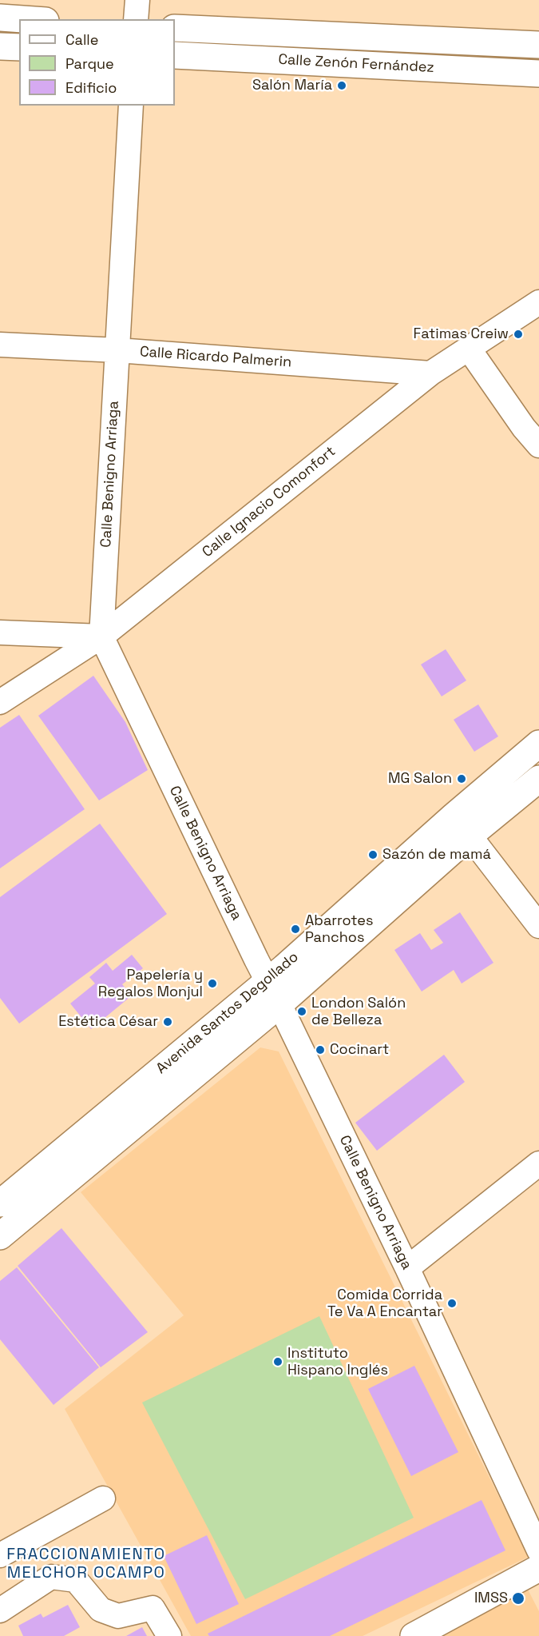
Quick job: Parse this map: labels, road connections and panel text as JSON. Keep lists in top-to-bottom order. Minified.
{"streets":{"main road":["Calle Zenón Fernández","Avenida Santos Degollado"],"street":["Calle Ricardo Palmerin","Calle Benigno Arriaga","Calle Ignacio Comonfort"]},"crossings":[["Calle Ricardo Palmerin","Calle Benigno Arriaga"],["Calle Ricardo Palmerin","Calle Ignacio Comonfort"],["Calle Benigno Arriaga","Calle Ignacio Comonfort"],["Calle Benigno Arriaga","Avenida Santos Degollado"]],"districts":["FRACCIONAMIENTO MELCHOR OCAMPO"],"places":["Salón María","Fatimas Creiw","MG Salon","Sazón de mamá","Abarrotes Panchos","Papelería y Regalos Monjul","London Salón de Belleza","Estética César","Cocinart","Comida Corrida Te Va A Encantar","Instituto Hispano Inglés","IMSS"],"legend":["Calle","Parque","Edificio"]}
